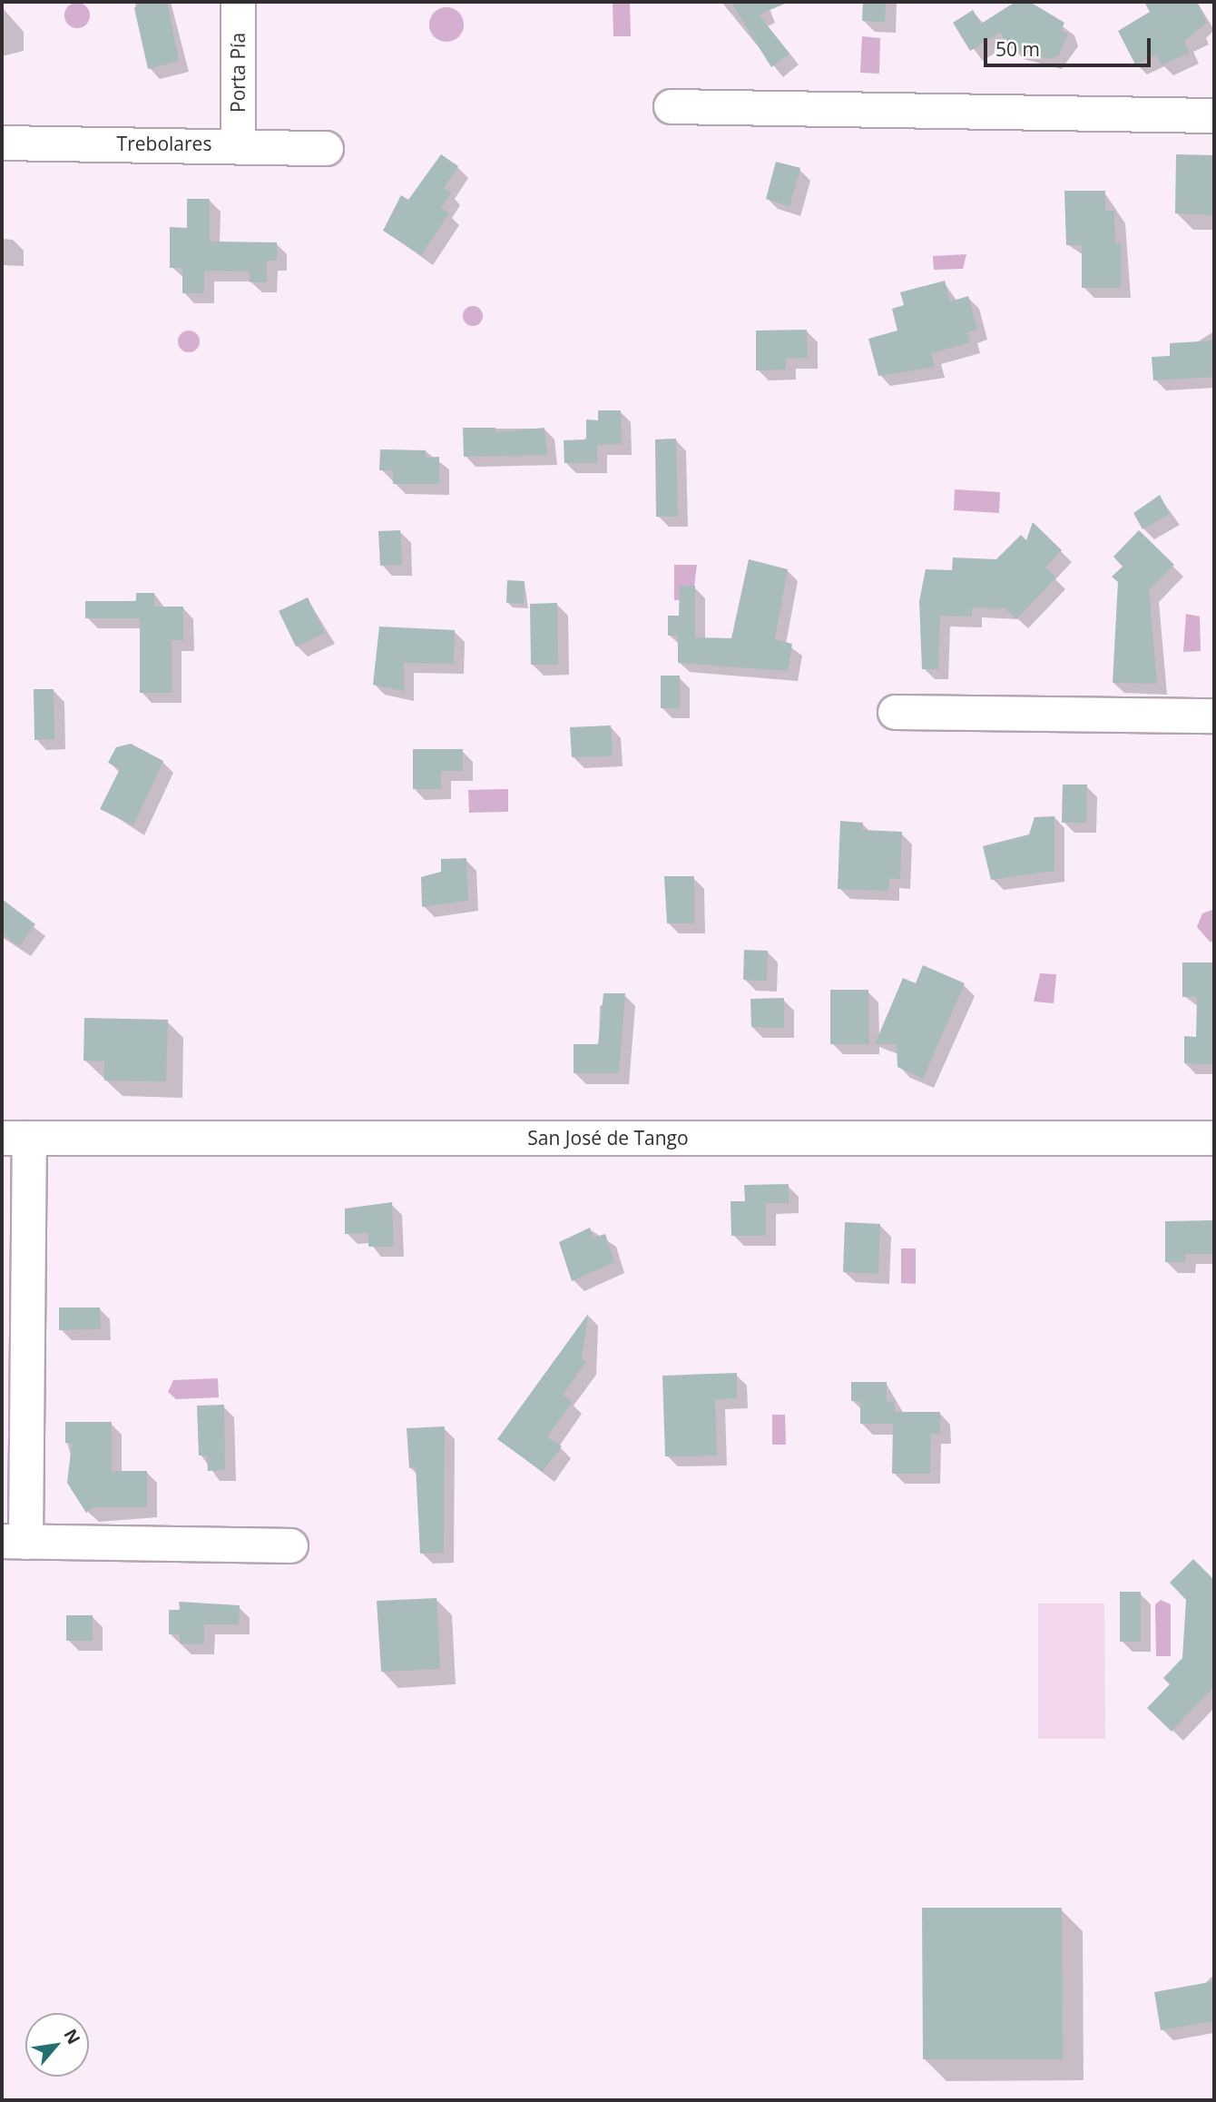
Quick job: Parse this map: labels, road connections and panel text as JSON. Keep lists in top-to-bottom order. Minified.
{"streets":{"street":["Porta Pía","Trebolares","San José de Tango"]},"crossings":[["Porta Pía","Trebolares"]],"scale_bar":"50 m","north":"top right"}
